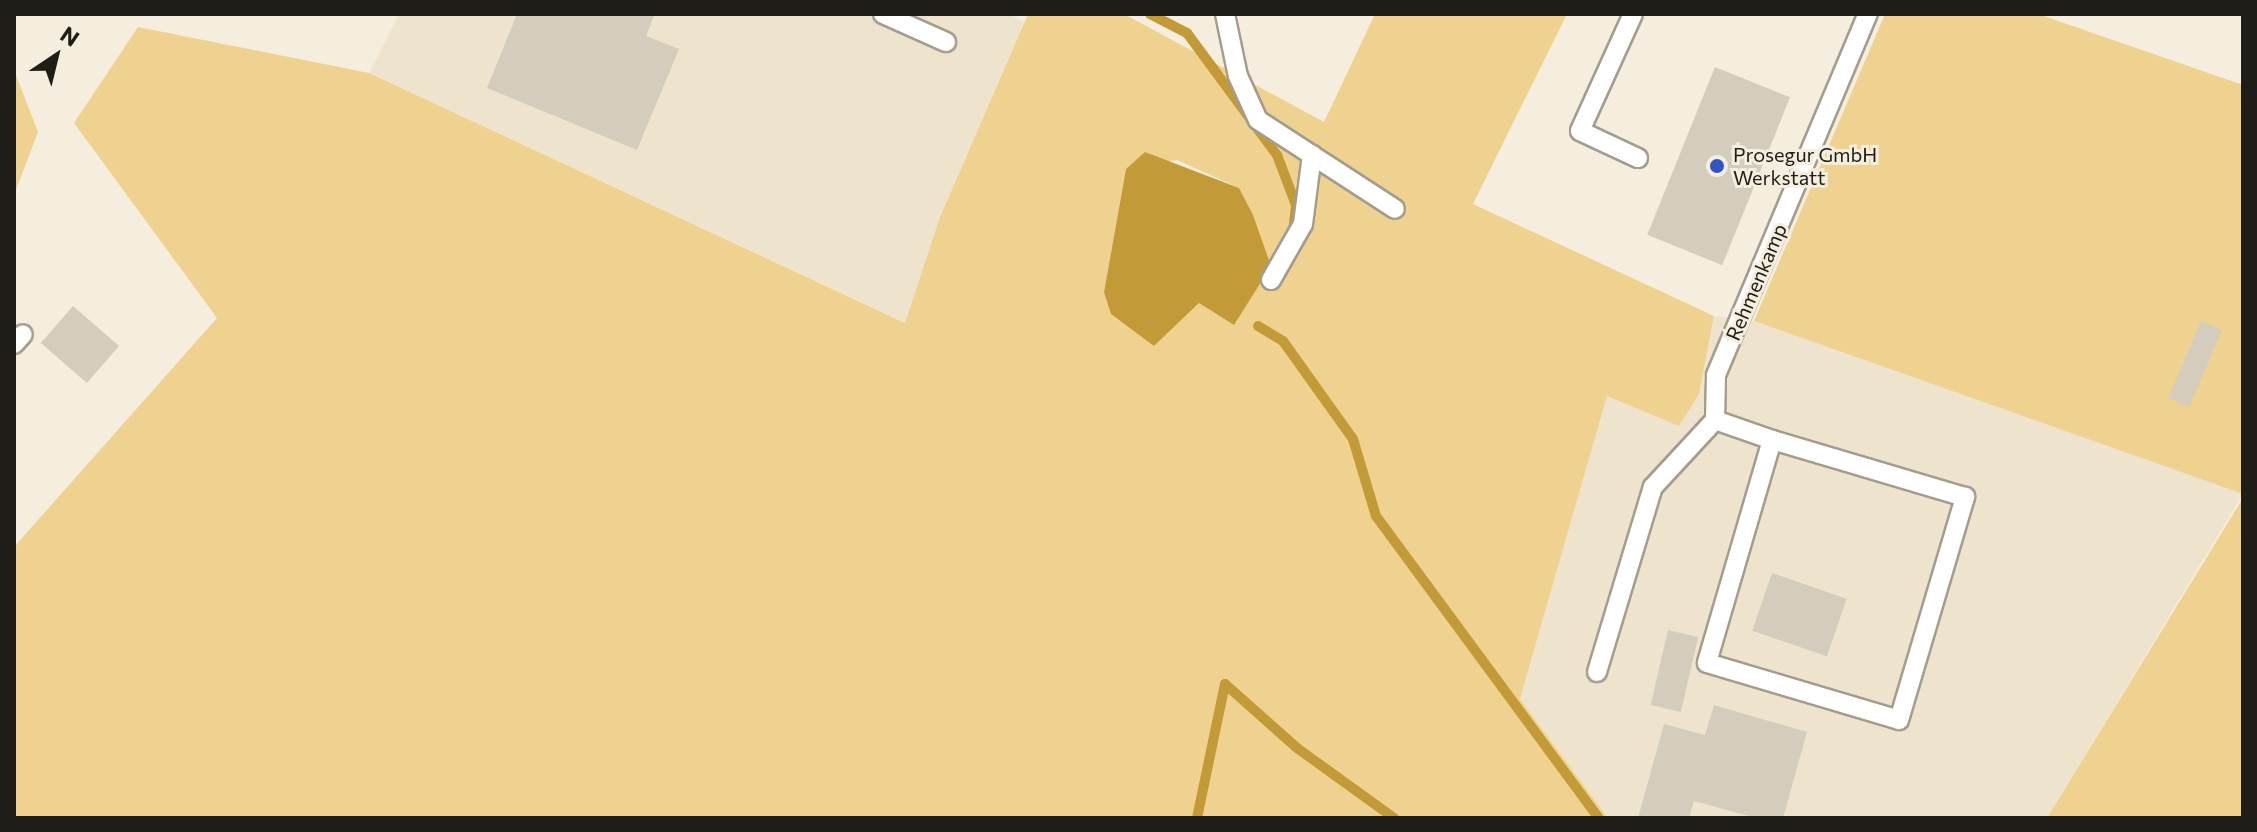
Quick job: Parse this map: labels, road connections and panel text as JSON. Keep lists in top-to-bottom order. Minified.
{"streets":{"lane":["Rehmenkamp"]},"places":["Prosegur GmbH Werkstatt"],"north":"top right"}
